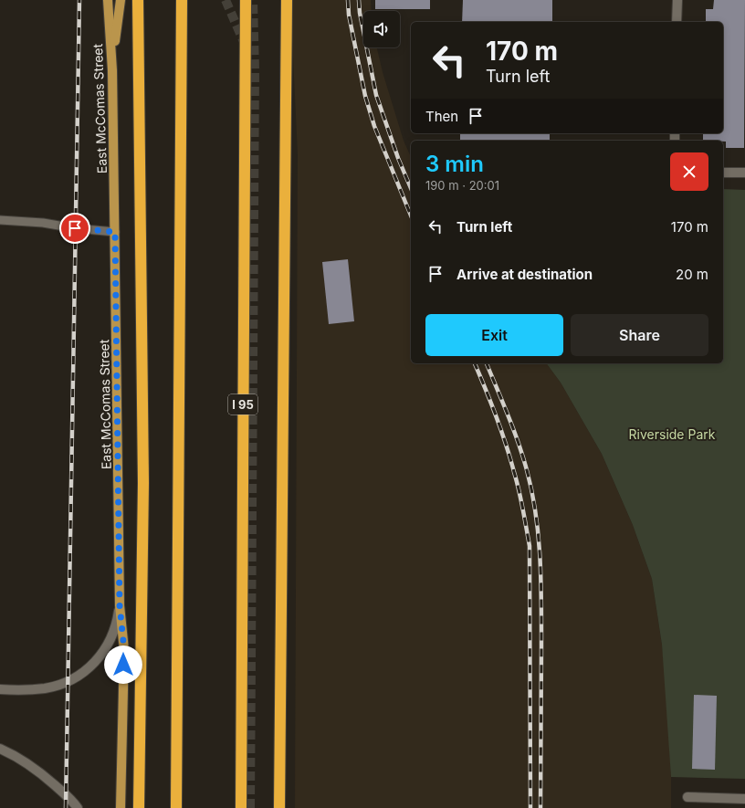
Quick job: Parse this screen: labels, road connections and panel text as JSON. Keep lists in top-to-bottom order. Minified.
{"streets":{"highway":["I 95"],"main road":["East McComas Street"]},"parks":["Riverside Park"],"page":{"turn":["170 m","Turn left"],"then":"Then","heading":["3 min","190 m · 20:01"],"list":[{"name":"Turn left","value":"170 m"},{"name":"Arrive at destination","value":"20 m"}],"buttons":["Exit","Share"]}}
